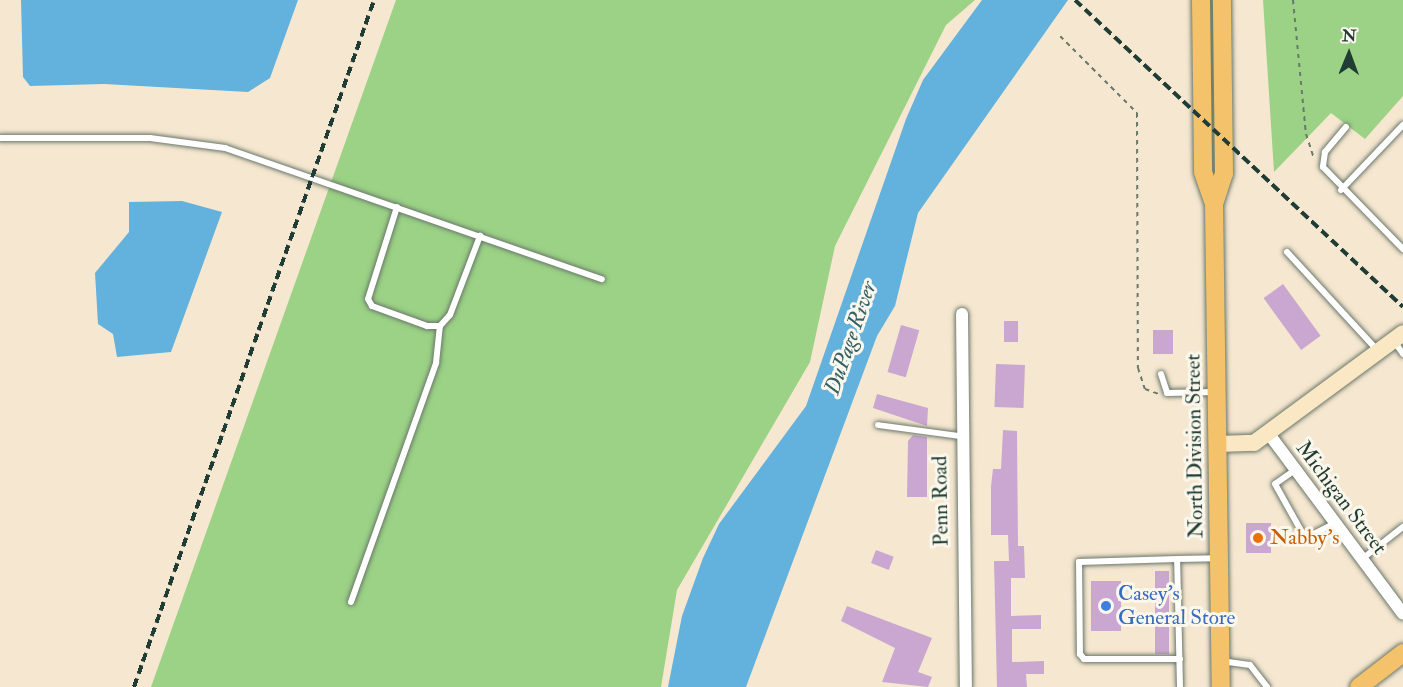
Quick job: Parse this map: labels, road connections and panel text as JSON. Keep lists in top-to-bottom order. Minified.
{"streets":{"main road":["North Division Street"],"street":["Michigan Street","Penn Road"]},"water":["DuPage River"],"places":["Nabby’s","Casey's General Store"],"north":"top"}
